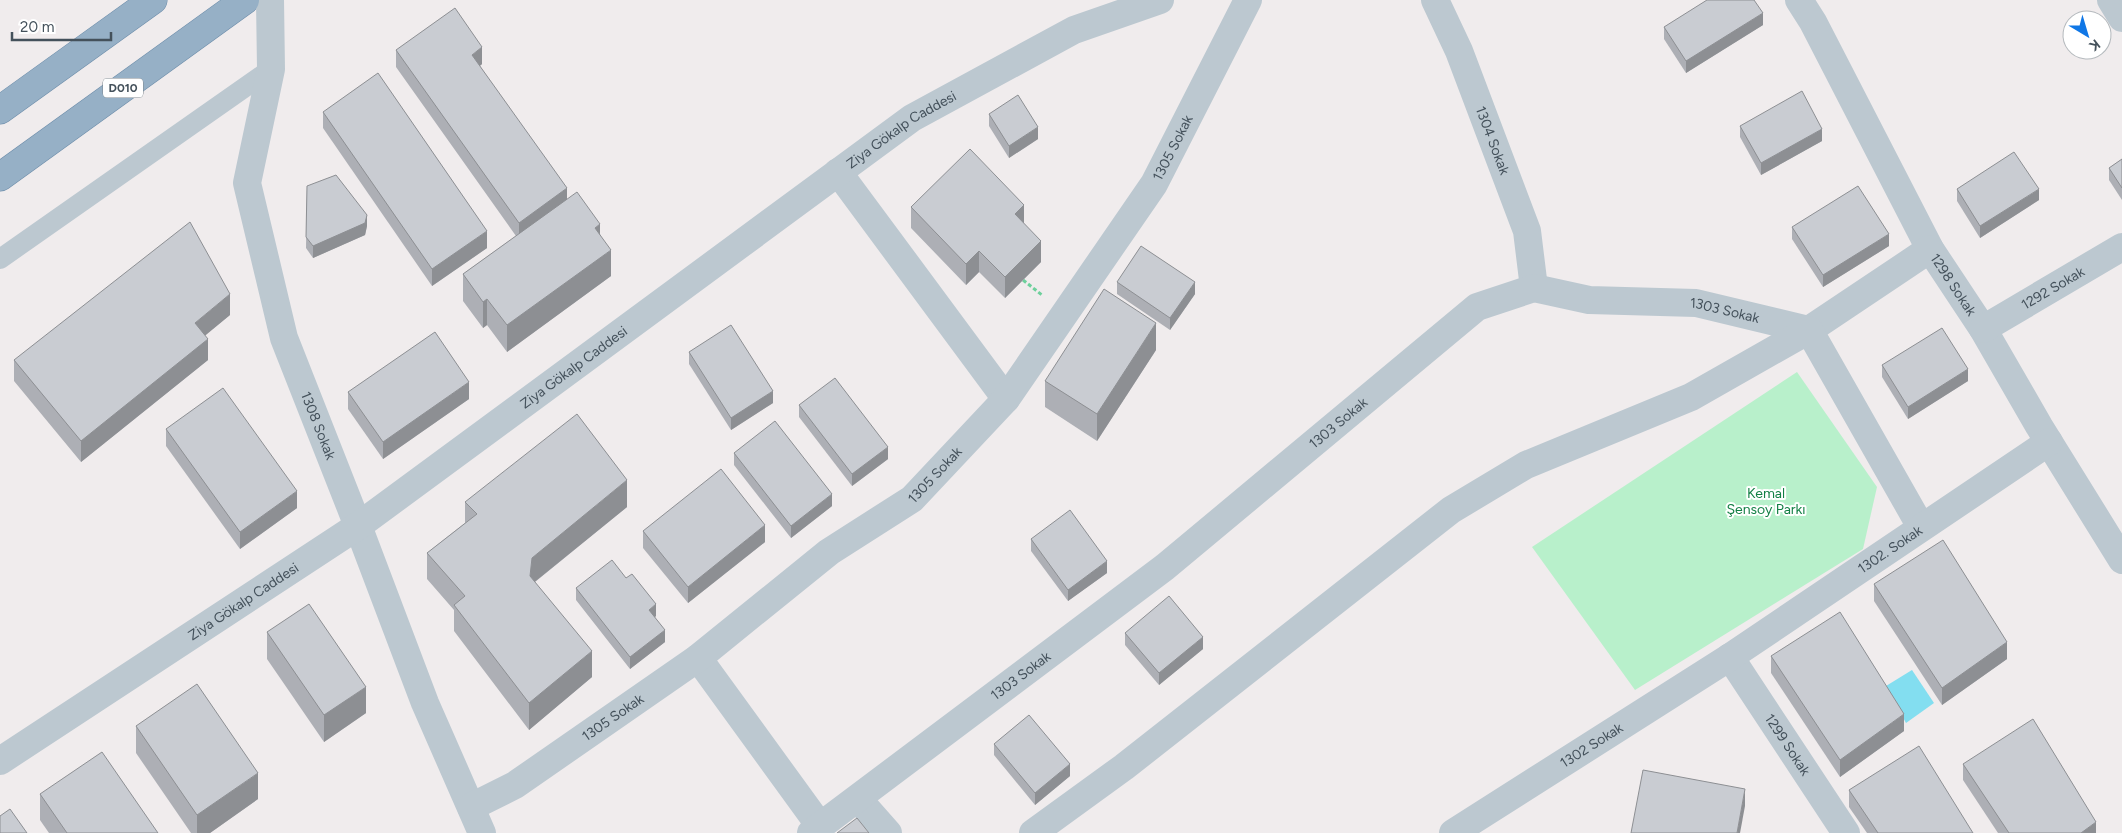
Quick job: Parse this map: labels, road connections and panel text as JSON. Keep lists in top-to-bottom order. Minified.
{"streets":{"highway":["D010"],"street":["Ziya Gökalp Caddesi","1304 Sokak","1305 Sokak","1298 Sokak","1292 Sokak","1303 Sokak","1308 Sokak","1302. Sokak","1302 Sokak","1299 Sokak"]},"crossings":[["Ziya Gökalp Caddesi","1308 Sokak"],["1304 Sokak","1303 Sokak"],["1305 Sokak","1308 Sokak"],["1298 Sokak","1292 Sokak"],["1298 Sokak","1302. Sokak"],["1302. Sokak","1302 Sokak"],["1302. Sokak","1299 Sokak"],["1302 Sokak","1299 Sokak"]],"parks":["Kemal Şensoy Parkı"],"scale_bar":"20 m","north":"bottom right"}
